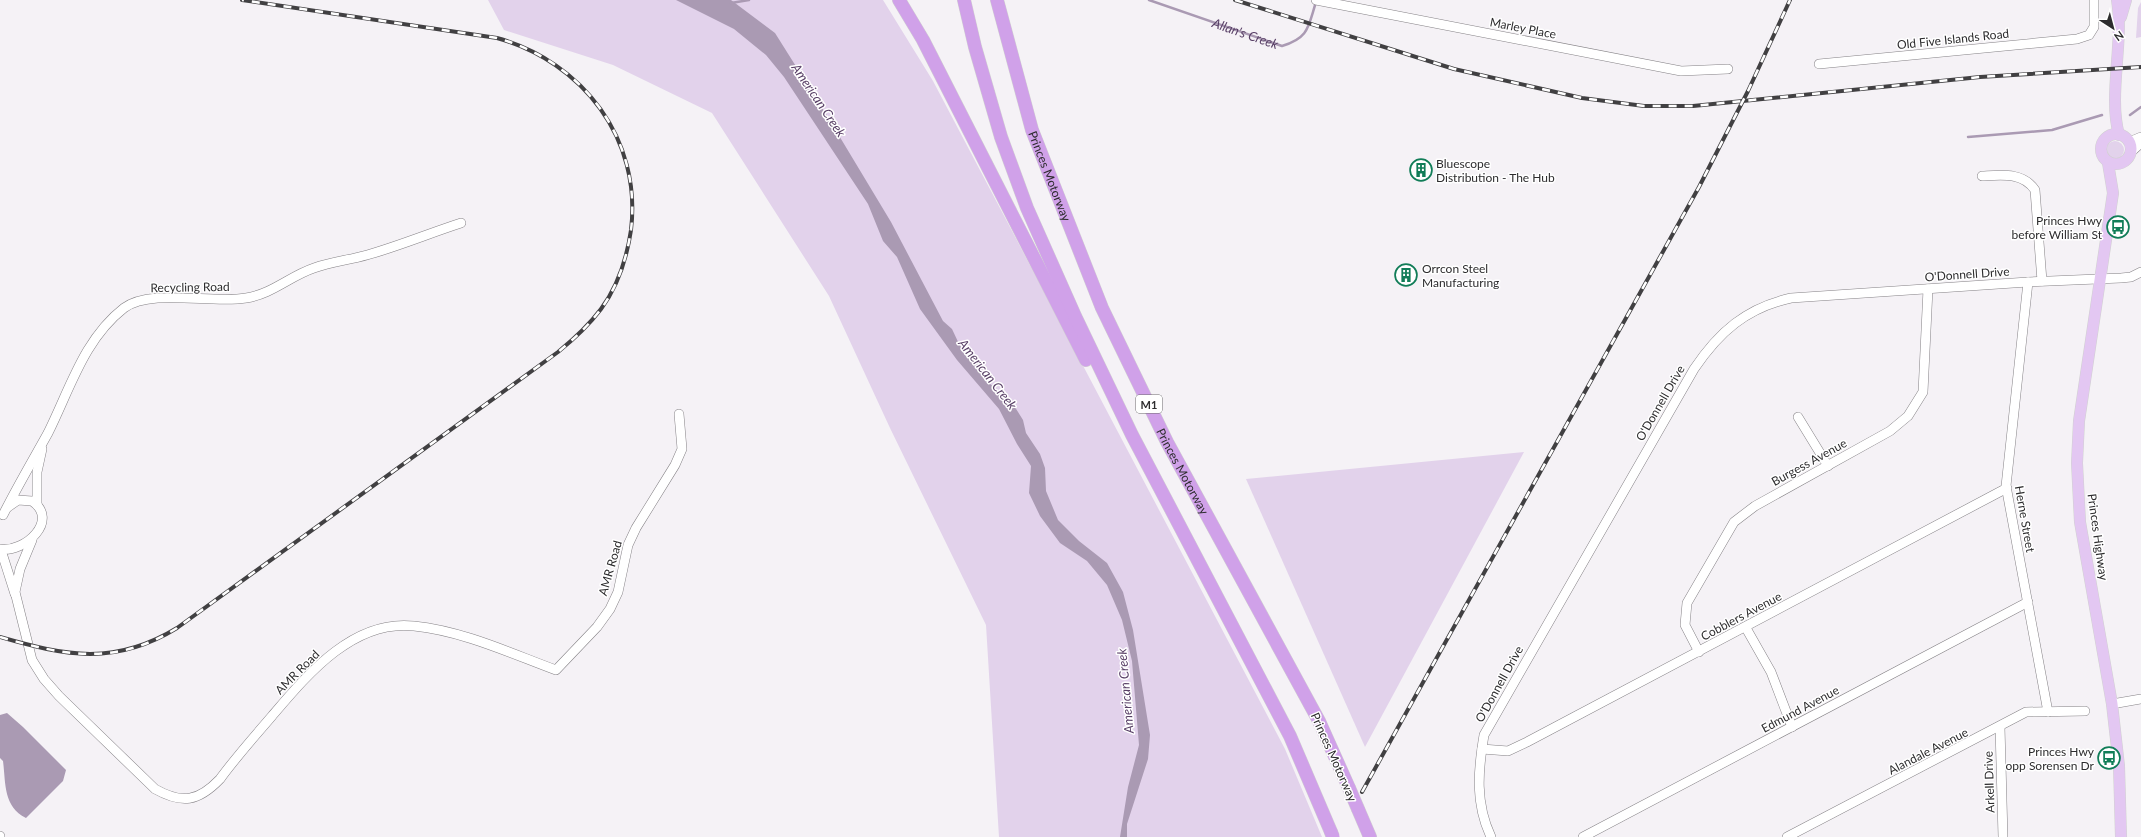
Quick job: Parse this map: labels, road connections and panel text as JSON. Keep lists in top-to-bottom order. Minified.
{"streets":{"highway":["Princes Motorway","M1"],"main road":["Princes Highway"],"street":["Marley Place","Old Five Islands Road","O'Donnell Drive","Recycling Road","Burgess Avenue","Herne Street","AMR Road","Cobblers Avenue","Edmund Avenue","Alandale Avenue","Arkell Drive"]},"crossings":[["O'Donnell Drive","Burgess Avenue"],["O'Donnell Drive","Herne Street"],["O'Donnell Drive","Princes Highway"],["O'Donnell Drive","Cobblers Avenue"],["Recycling Road","AMR Road"],["Burgess Avenue","Cobblers Avenue"],["Herne Street","Cobblers Avenue"],["Herne Street","Edmund Avenue"],["Herne Street","Alandale Avenue"],["Alandale Avenue","Arkell Drive"]],"water":["Allan's Creek","American Creek"],"places":{"building":["Bluescope Distribution - The Hub","Orrcon Steel Manufacturing"],"bus stop":["Princes Hwy before William St","Princes Hwy opp Sorensen Dr"]},"north":"bottom right"}
